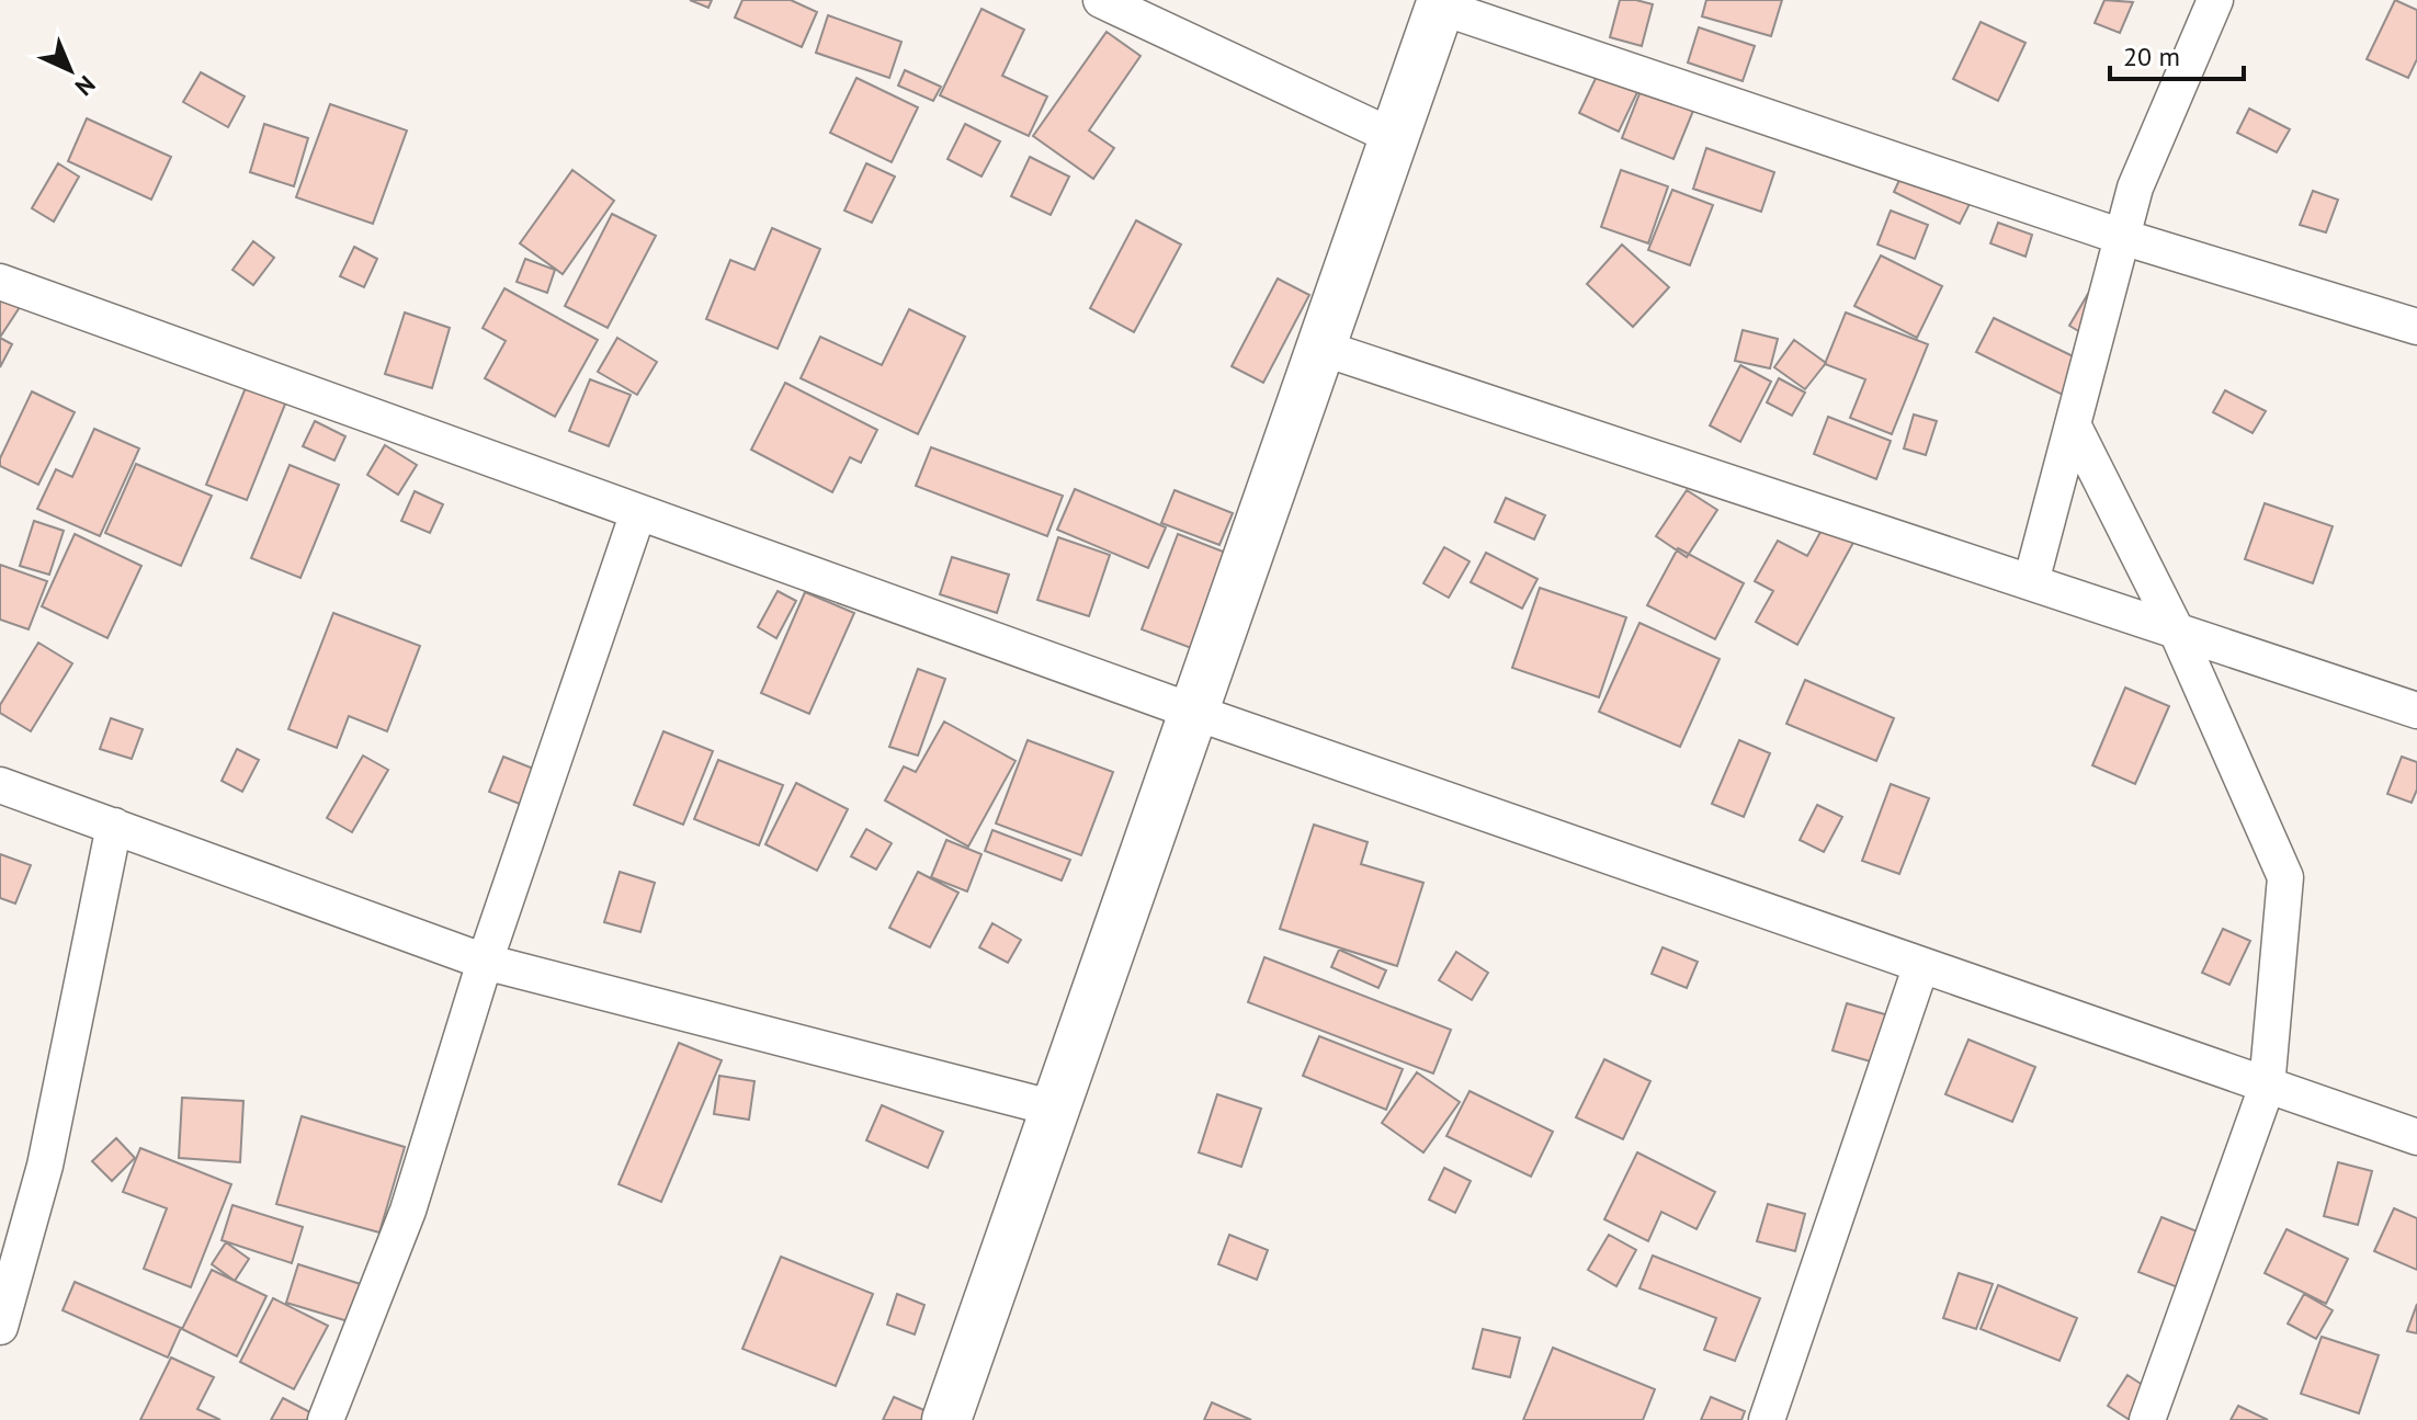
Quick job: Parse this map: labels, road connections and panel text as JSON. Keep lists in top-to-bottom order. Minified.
{"scale_bar":"20 m","north":"bottom right"}
